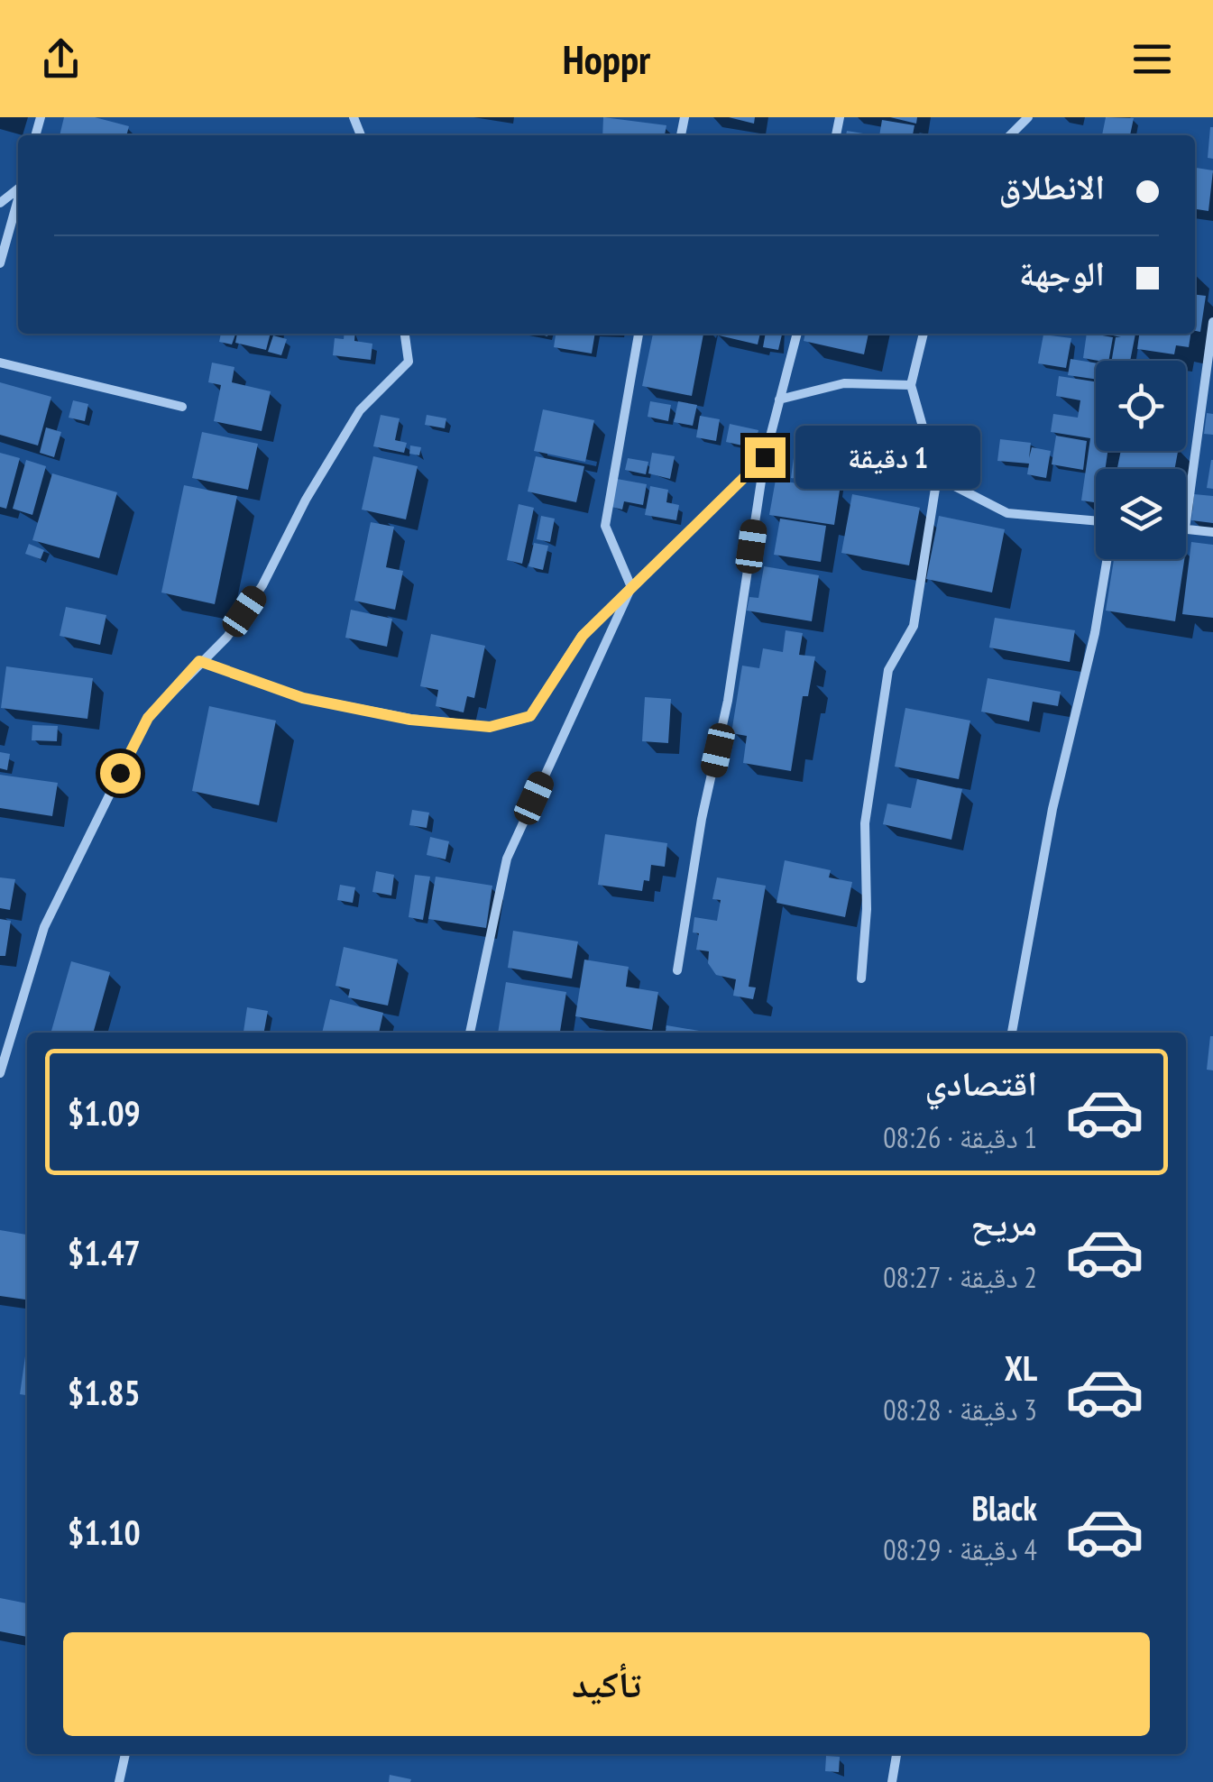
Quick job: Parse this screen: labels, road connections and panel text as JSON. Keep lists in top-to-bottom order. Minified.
{"page":{"header":"Hoppr","banner":["الانطلاق","الوجهة"],"bubble":"1 دقيقة","list":[{"name":"اقتصادي","note":"1 دقيقة · 08:26","value":"$1.09"},{"name":"مريح","note":"2 دقيقة · 08:27","value":"$1.47"},{"name":"XL","note":"3 دقيقة · 08:28","value":"$1.85"},{"name":"Black","note":"4 دقيقة · 08:29","value":"$1.10"}],"buttons":"تأكيد"}}
